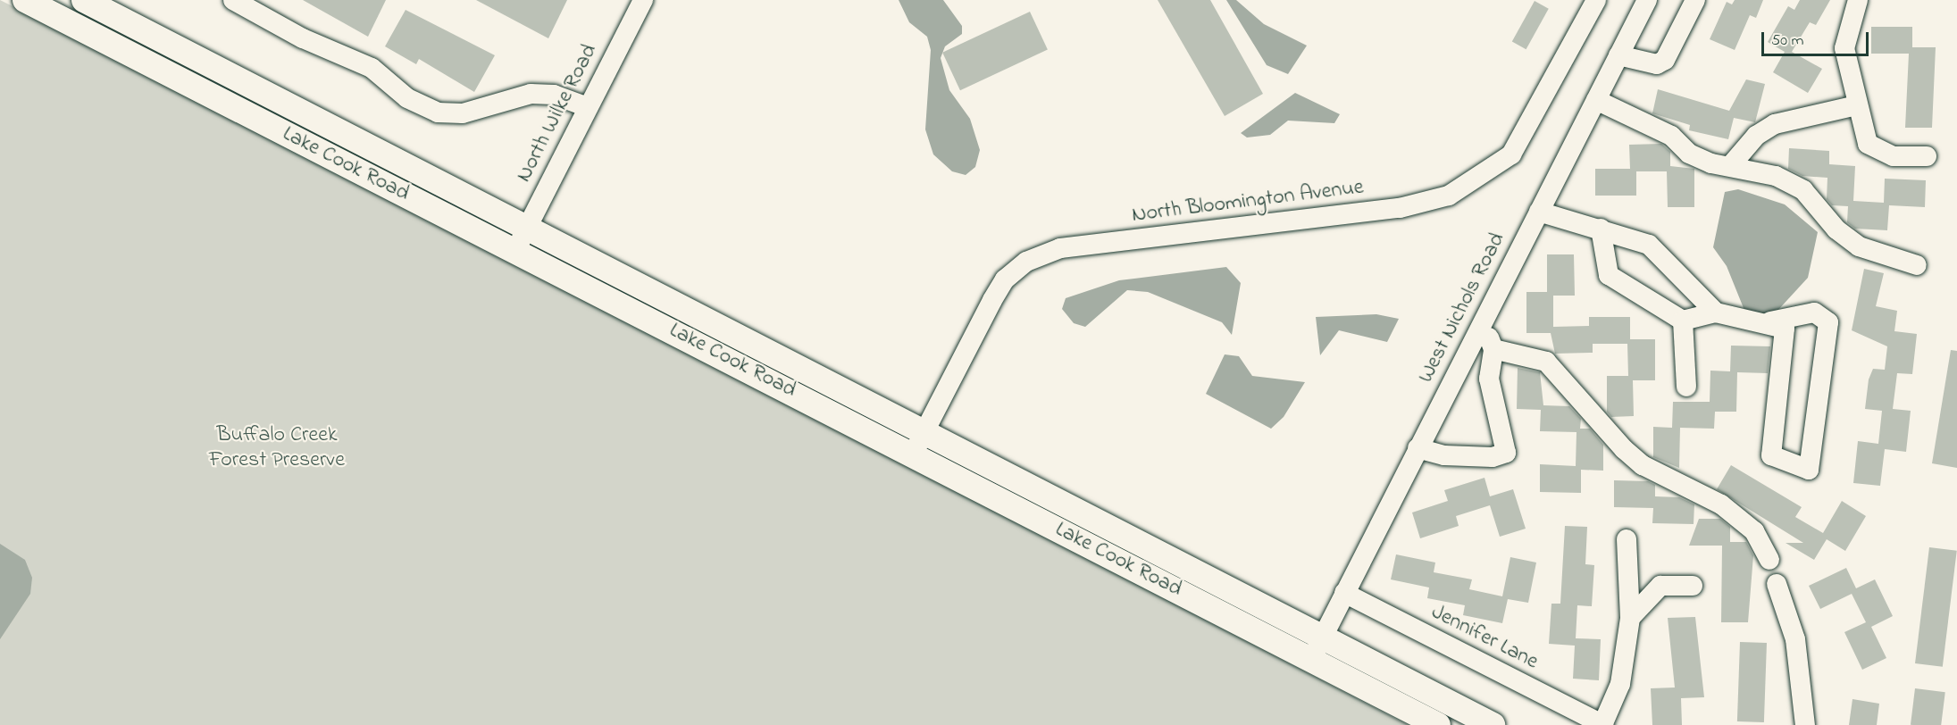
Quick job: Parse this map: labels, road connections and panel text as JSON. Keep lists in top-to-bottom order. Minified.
{"streets":{"main road":["Lake Cook Road"],"street":["North Wilke Road","North Bloomington Avenue","West Nichols Road","Jennifer Lane"]},"crossings":[["North Wilke Road","Lake Cook Road"],["Lake Cook Road","North Bloomington Avenue"],["Lake Cook Road","West Nichols Road"],["West Nichols Road","Jennifer Lane"]],"parks":["Buffalo Creek Forest Preserve"],"scale_bar":"50 m"}
